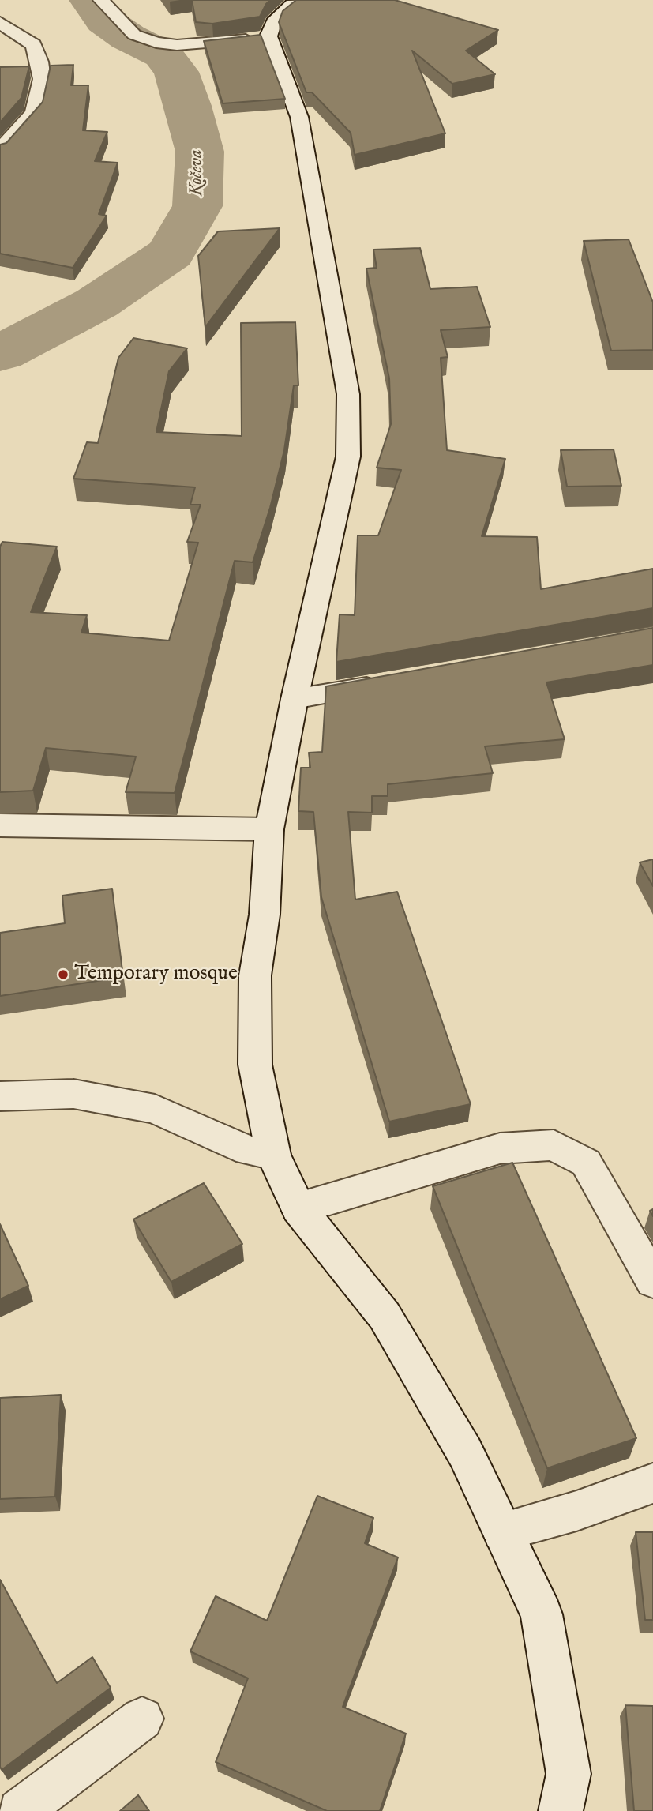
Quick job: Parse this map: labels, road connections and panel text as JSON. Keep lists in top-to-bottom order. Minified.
{"water":["Kočeva"],"places":["Temporary mosque"]}
